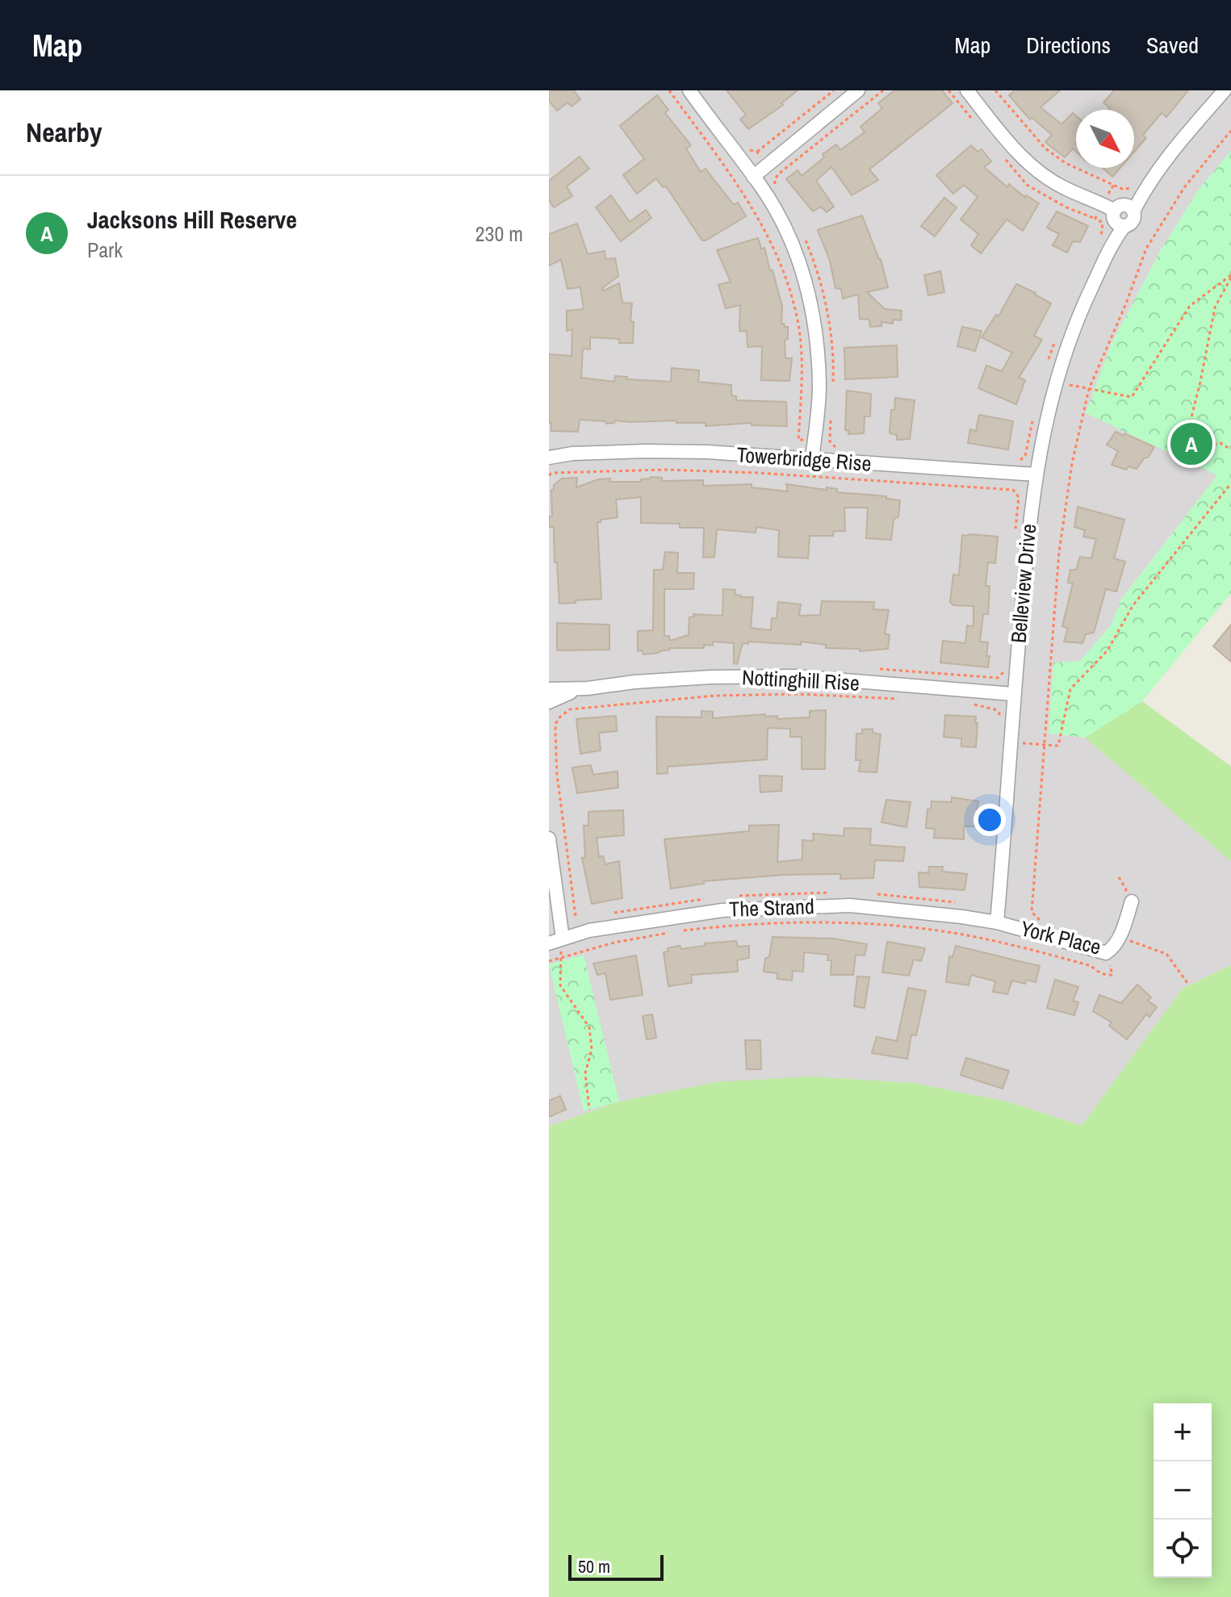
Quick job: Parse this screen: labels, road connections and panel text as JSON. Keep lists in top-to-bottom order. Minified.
{"streets":{"street":["Towerbridge Rise","Belleview Drive","Nottinghill Rise","The Strand","York Place"]},"crossings":[["Towerbridge Rise","Belleview Drive"],["Belleview Drive","Nottinghill Rise"],["Belleview Drive","The Strand"],["Belleview Drive","York Place"],["The Strand","York Place"]],"scale_bar":"50 m","north":"bottom right","page":{"header":"Map","nav":["Map","Directions","Saved"],"heading":"Nearby","list":[{"mark":"A","name":"Jacksons Hill Reserve","note":"Park","value":"230 m"}],"pins":"A","map_buttons":["+","−"],"scale":"50 m"}}
